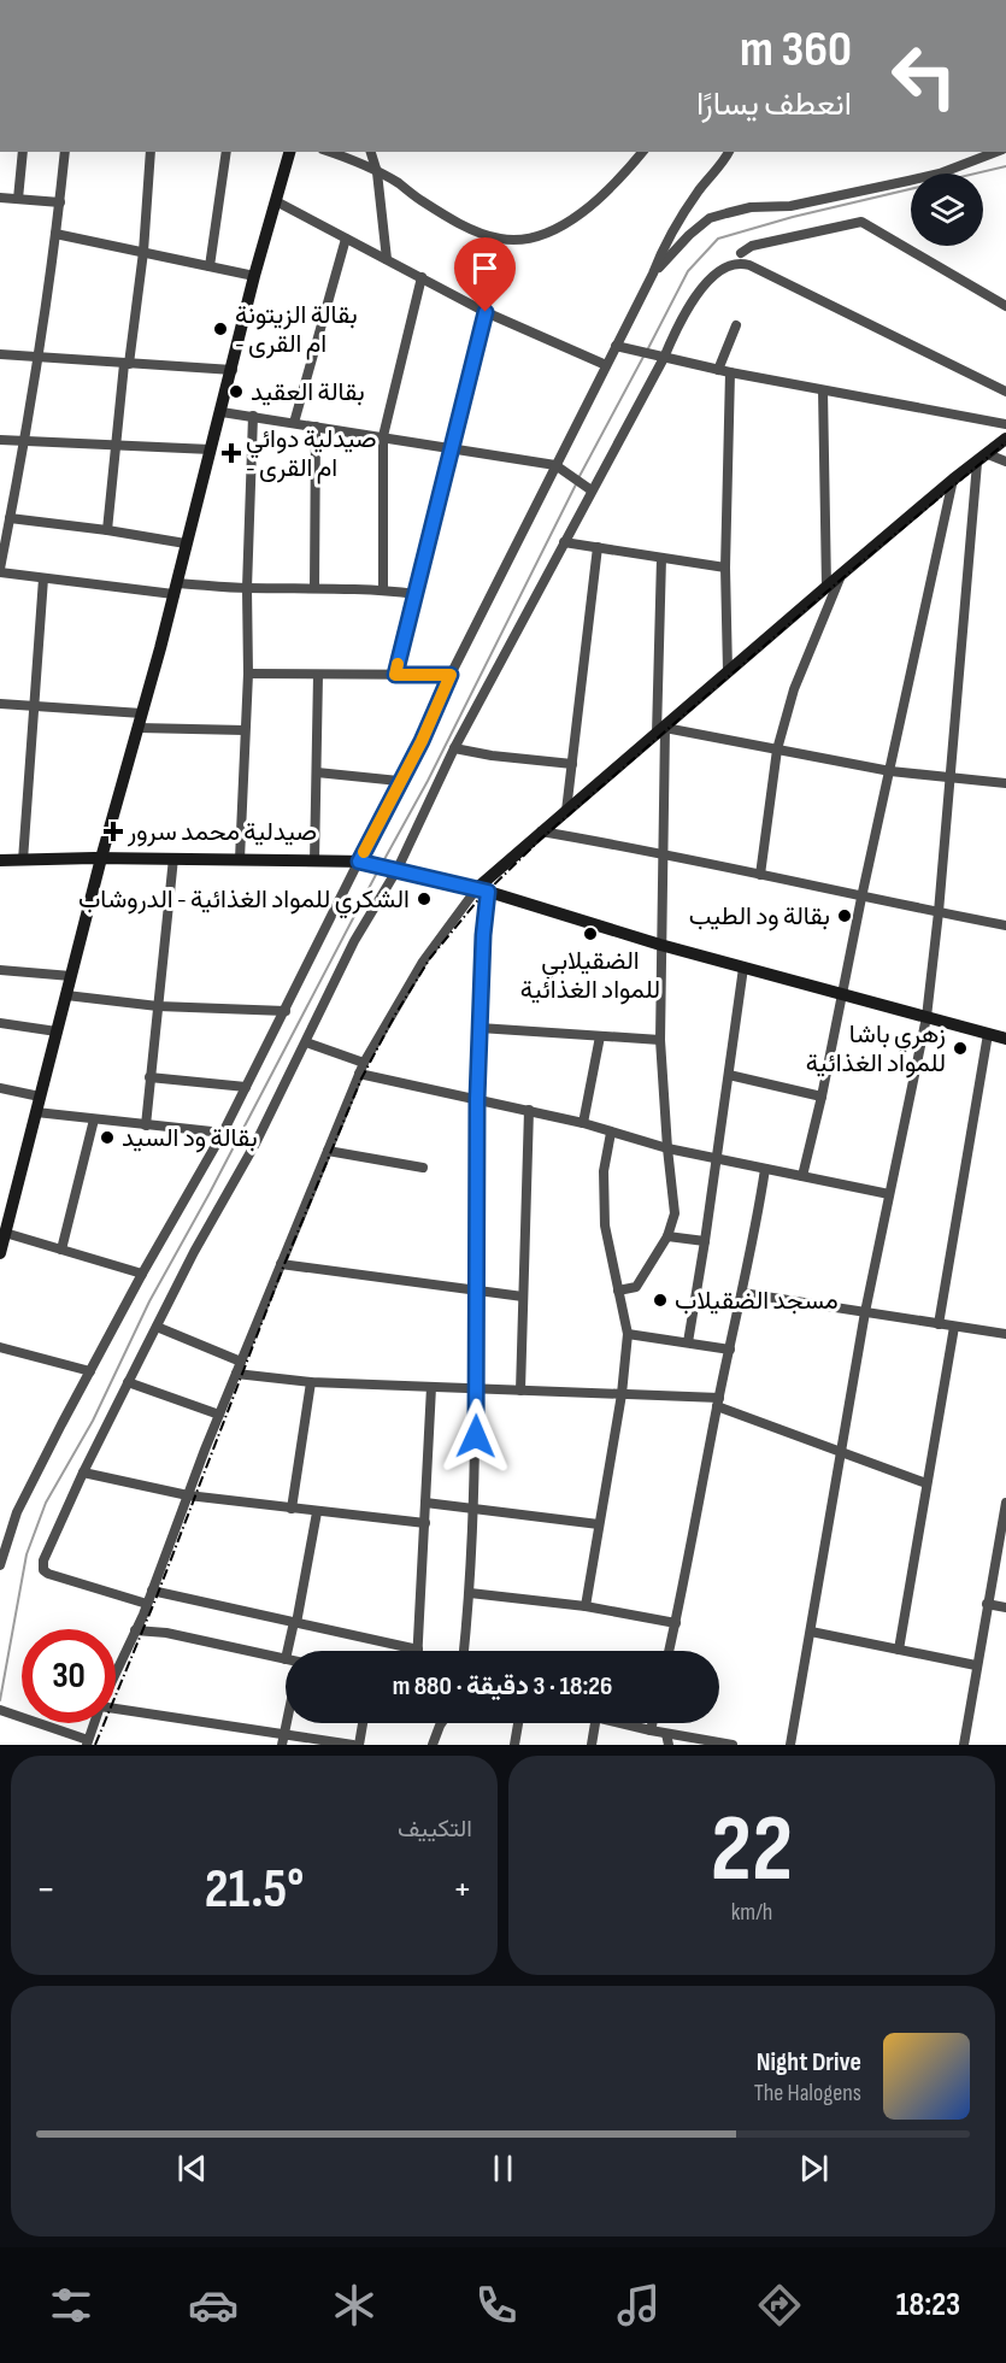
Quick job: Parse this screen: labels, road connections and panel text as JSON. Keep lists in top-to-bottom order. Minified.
{"places":{"other":["بقالة الزيتونة - ام القرى","بقالة العقيد","الشكري للمواد الغذائية - الدروشاب","بقالة ود الطيب","الضقيلابي للمواد الغذائية","زهري باشا للمواد الغذائية","بقالة ود السيد","مسجد الضقيلاب"],"health":["صيدلية دوائي - ام القرى","صيدلية محمد سرور"]},"page":{"turn":["360 m","انعطف يسارًا"],"limit":"30","trip":"18:26 · 3 دقيقة · 880 m","tile":[["22","km/h"],"التكييف"],"heat":["−","21.5°","+"],"song":["Night Drive","The Halogens"],"tabs":"18:23"}}
